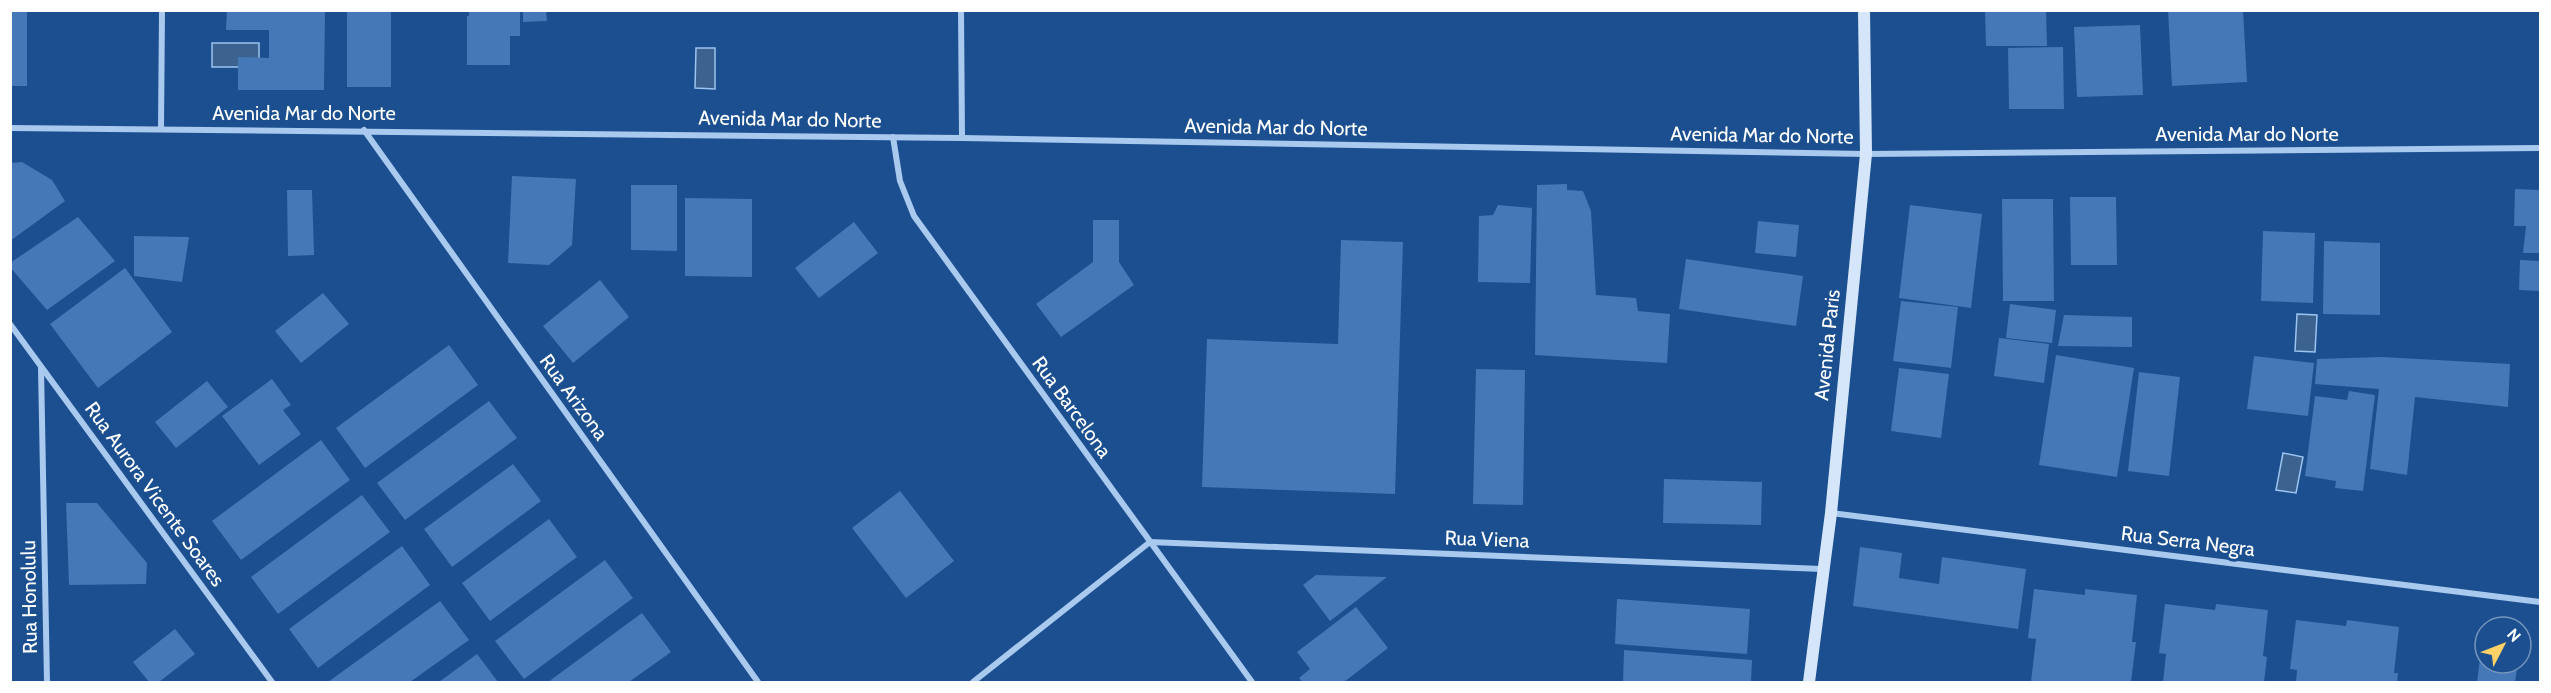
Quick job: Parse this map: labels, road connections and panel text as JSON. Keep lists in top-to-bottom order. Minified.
{"streets":{"street":["Avenida Mar do Norte","Avenida Paris","Rua Arizona","Rua Barcelona","Rua Aurora Vicente Soares","Rua Viena","Rua Serra Negra","Rua Honolulu"]},"crossings":[["Avenida Mar do Norte","Avenida Paris"],["Avenida Mar do Norte","Rua Arizona"],["Avenida Mar do Norte","Rua Barcelona"],["Avenida Paris","Rua Viena"],["Avenida Paris","Rua Serra Negra"],["Rua Barcelona","Rua Viena"],["Rua Aurora Vicente Soares","Rua Honolulu"]],"north":"top right"}
